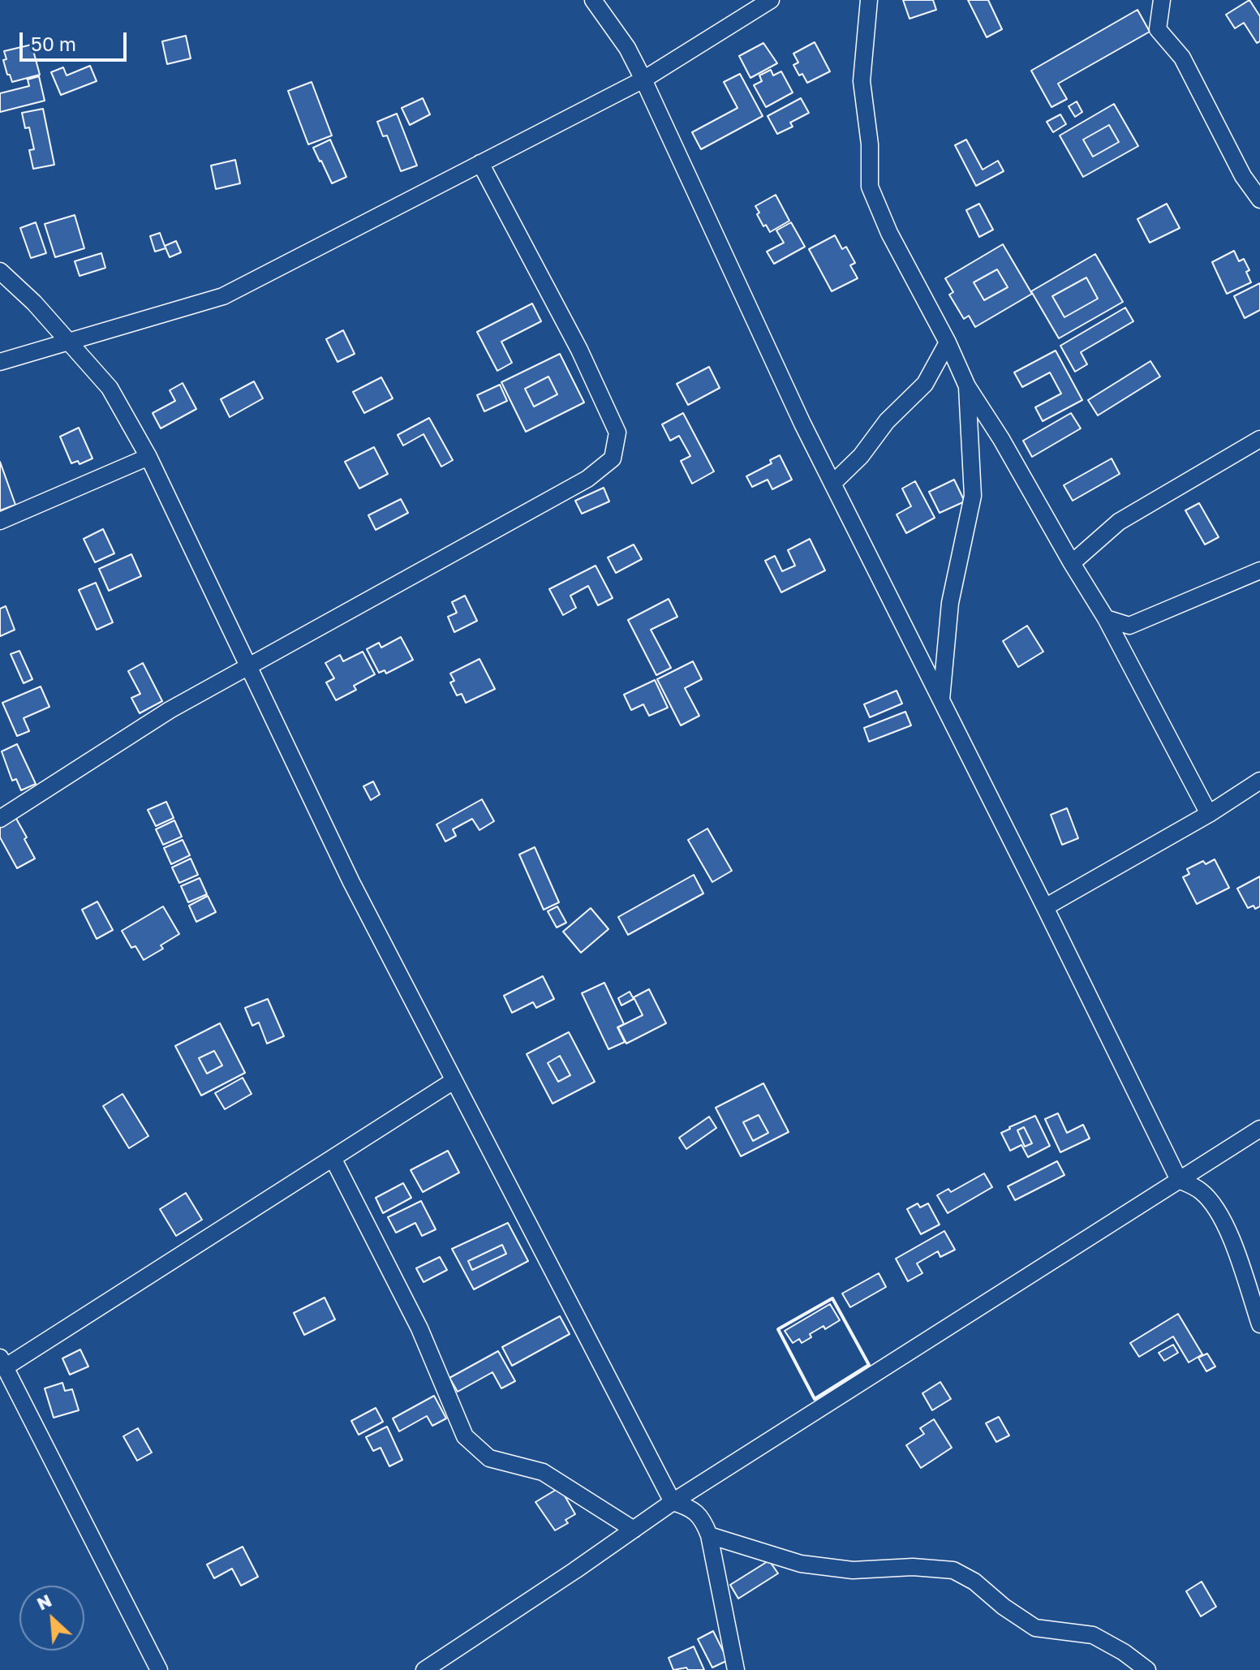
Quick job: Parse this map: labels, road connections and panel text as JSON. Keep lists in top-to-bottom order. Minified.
{"scale_bar":"50 m","north":"top left"}
